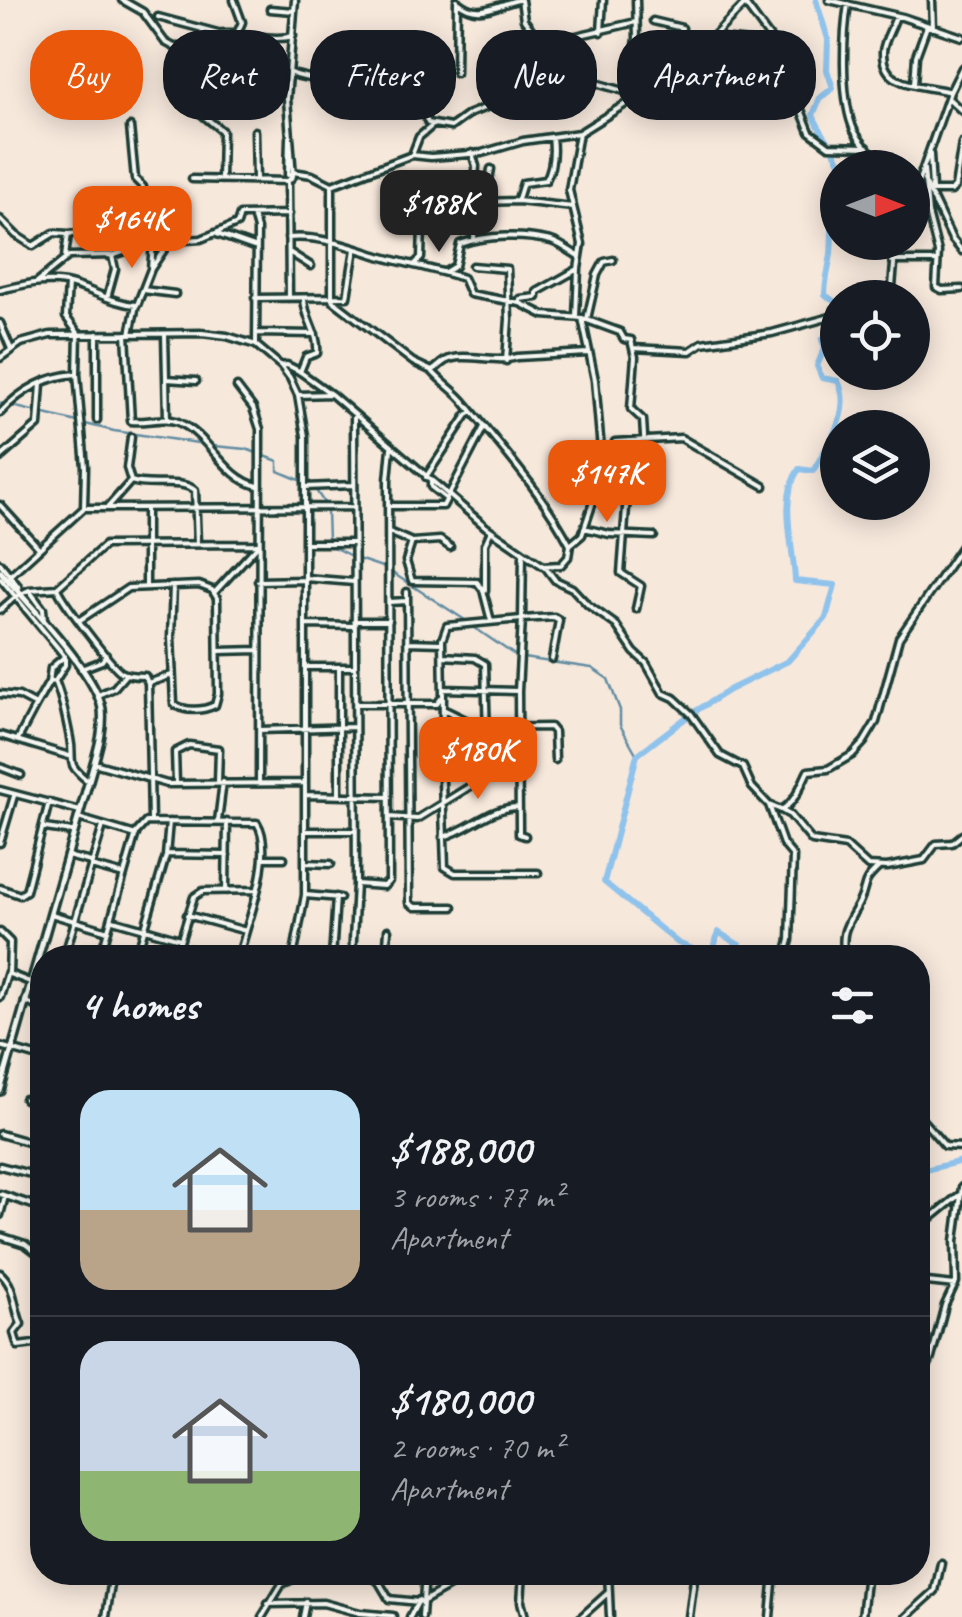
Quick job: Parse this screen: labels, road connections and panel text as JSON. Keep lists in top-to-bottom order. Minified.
{"north":"right","page":{"chip":["Buy","Rent","Filters","New","Apartment"],"price":["$188K","$164K","$147K","$180K"],"heading":"4 homes","list":[{"name":"$188,000","note":"3 rooms · 77 m² · Apartment"},{"name":"$180,000","note":"2 rooms · 70 m² · Apartment"}]}}
